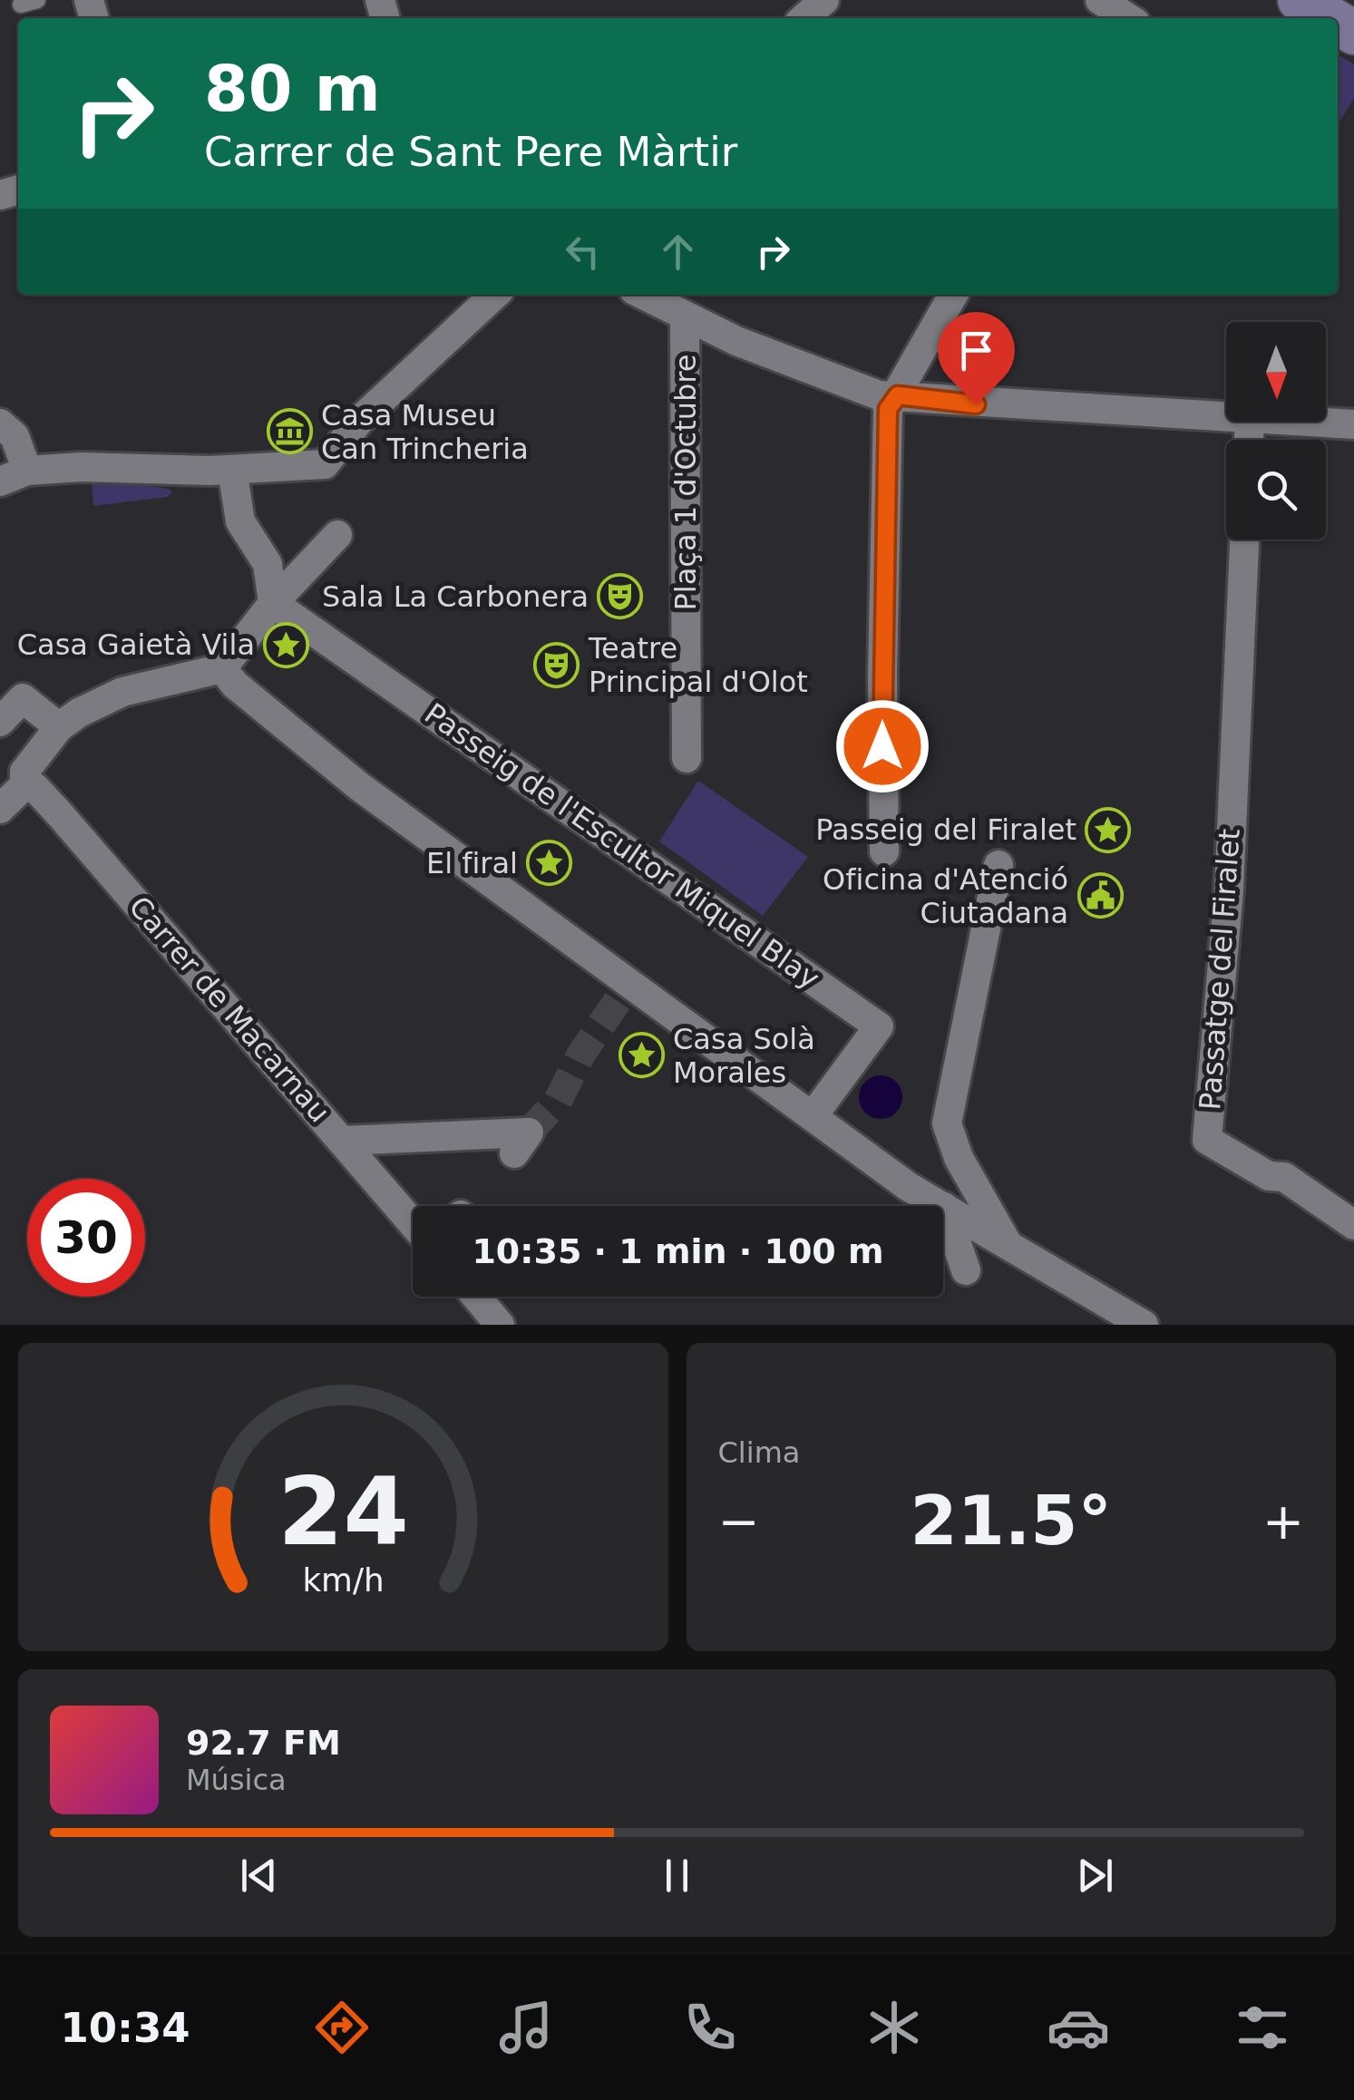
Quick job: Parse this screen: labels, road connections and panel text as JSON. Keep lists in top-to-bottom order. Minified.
{"streets":{"street":["Plaça 1 d'Octubre","Passeig de l'Escultor Miquel Blay","Passatge del Firalet","Carrer de Macarnau"]},"places":{"museum":["Casa Museu Can Trincheria"],"theatre":["Sala La Carbonera","Teatre Principal d'Olot"],"place":["Casa Gaietà Vila","Passeig del Firalet","El firal","Casa Solà Morales"],"public building":["Oficina d'Atenció Ciutadana"]},"north":"bottom","page":{"turn":["80 m","Carrer de Sant Pere Màrtir"],"limit":"30","trip":"10:35 · 1 min · 100 m","tile":"Clima","heat":["−","21.5°","+"],"song":["92.7 FM","Música"],"tabs":"10:34","gauge":["24","km/h"]}}
